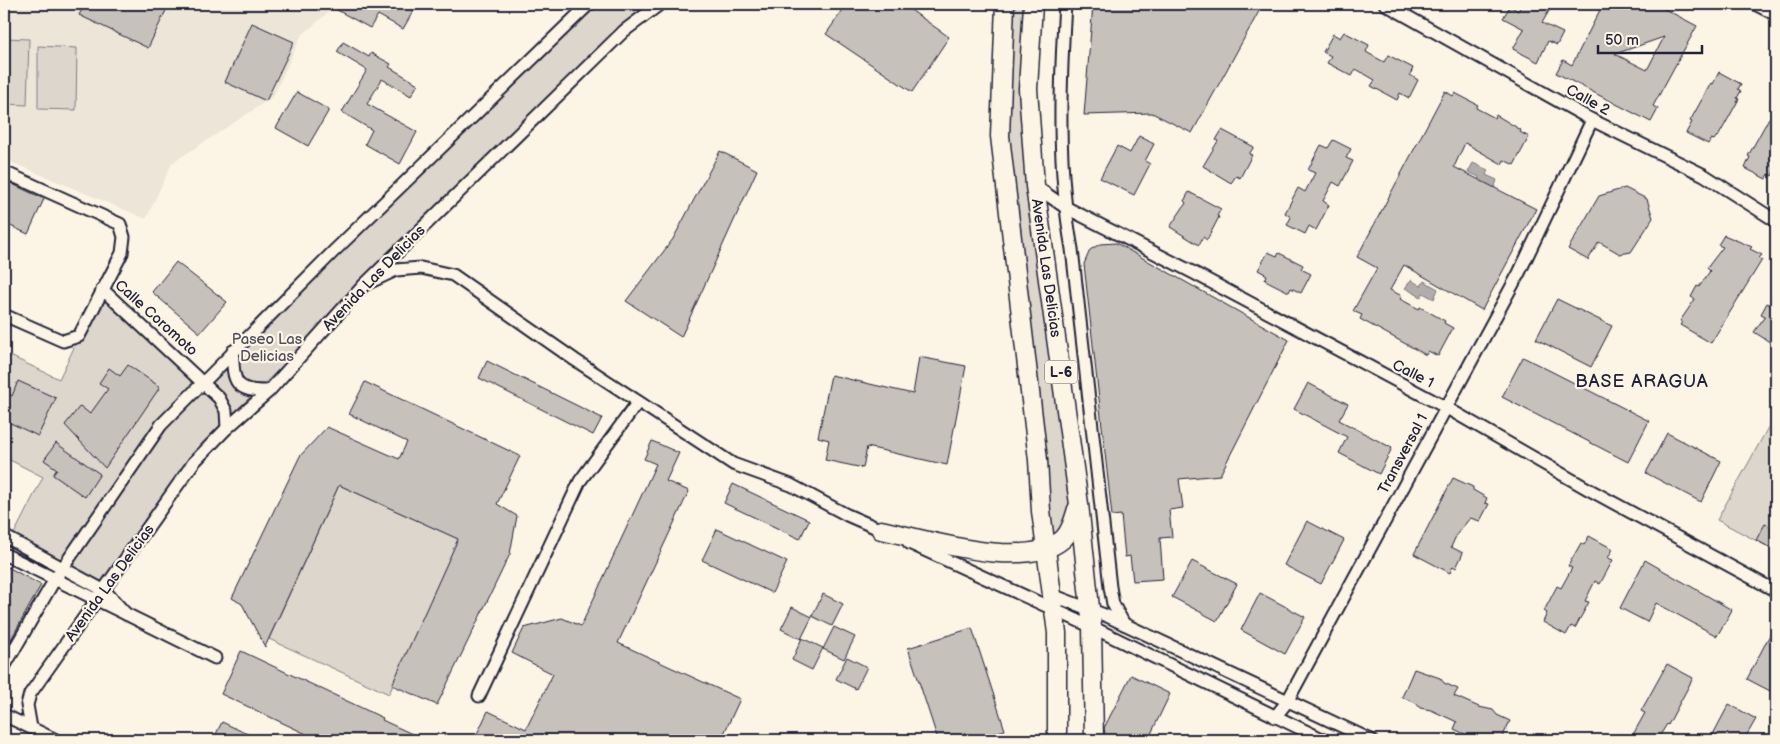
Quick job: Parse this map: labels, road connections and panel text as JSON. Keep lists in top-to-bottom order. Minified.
{"streets":{"main road":["Avenida Las Delicias","L-6"],"street":["Calle 2","Calle Coromoto","Calle 1","Transversal 1"]},"crossings":[["Calle 2","Transversal 1"],["Avenida Las Delicias","Calle Coromoto"],["Avenida Las Delicias","L-6"],["Avenida Las Delicias","Calle 1"],["Calle 1","Transversal 1"]],"districts":["BASE ARAGUA"],"parks":["Paseo Las Delicias"],"scale_bar":"50 m"}
